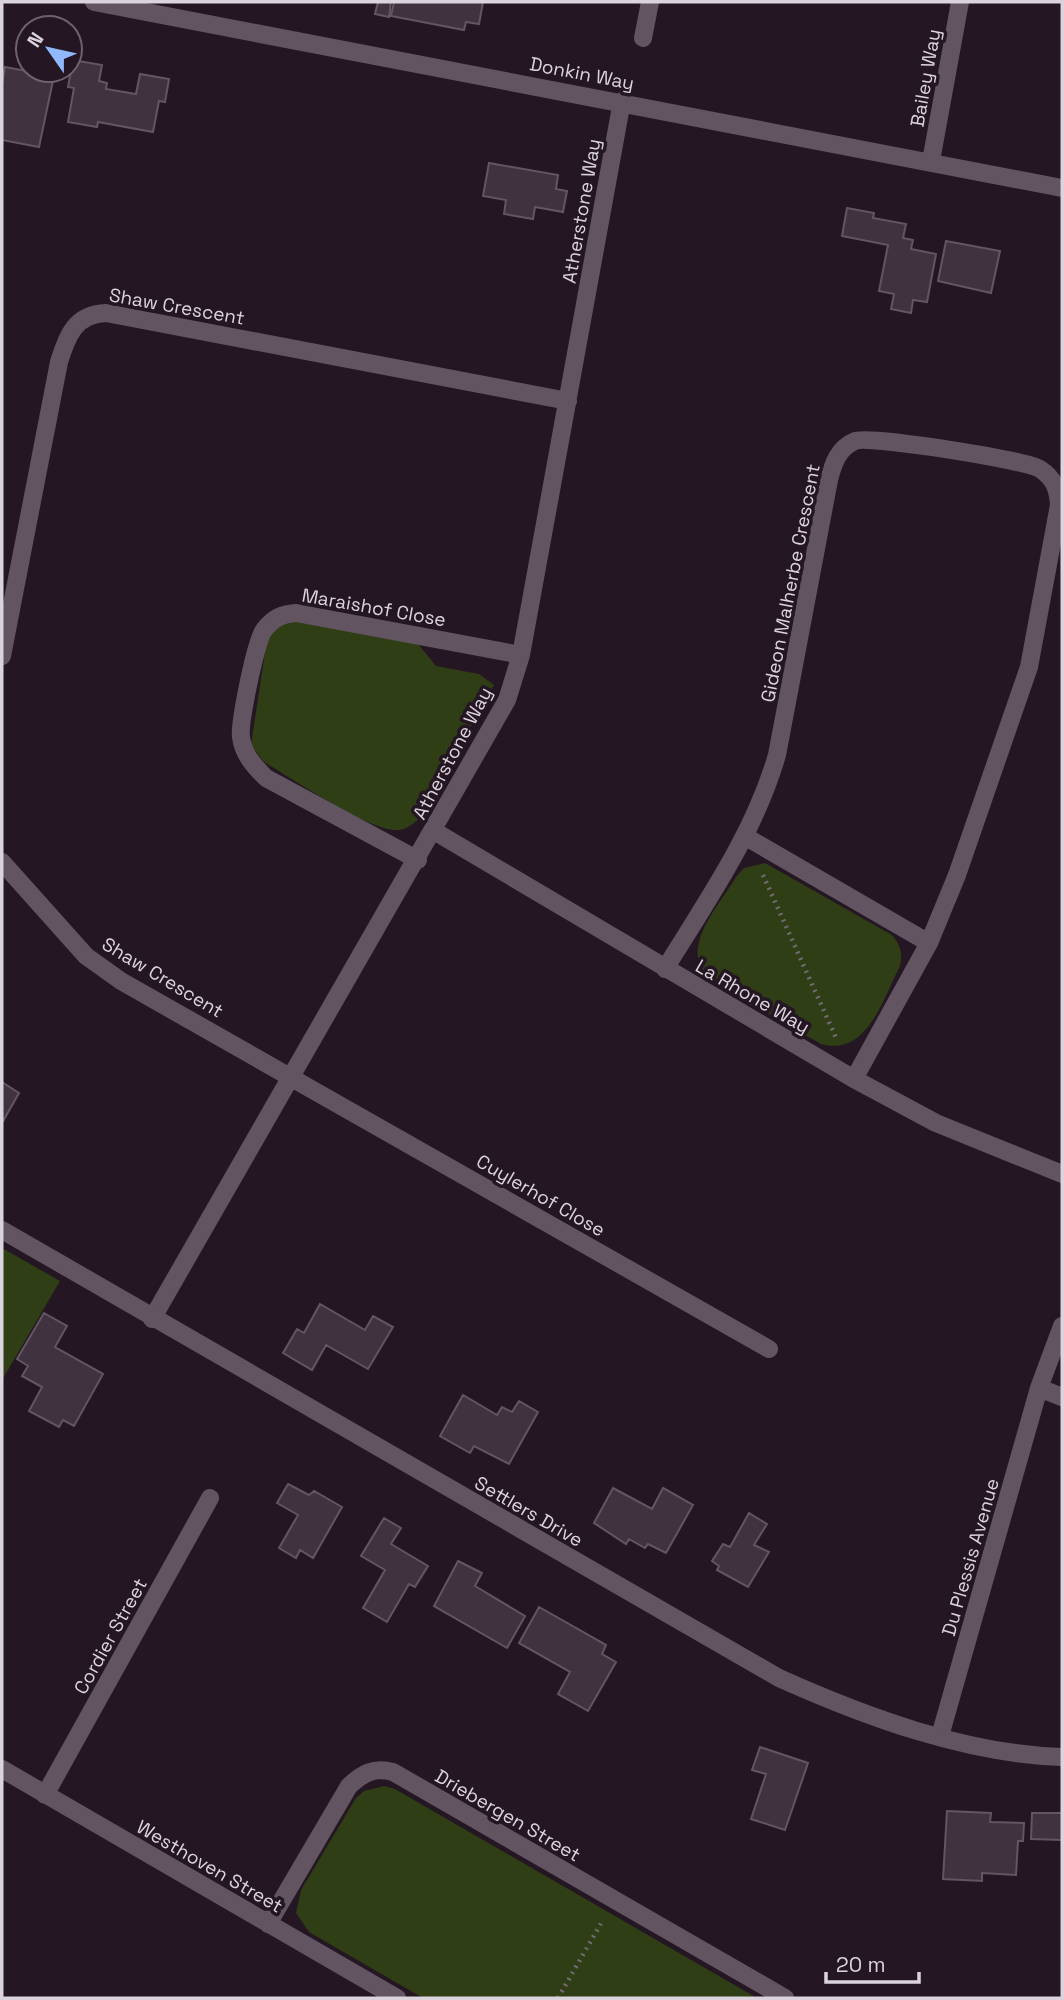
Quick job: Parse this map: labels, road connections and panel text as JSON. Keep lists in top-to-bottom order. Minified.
{"streets":{"street":["Donkin Way","Bailey Way","Atherstone Way","Shaw Crescent","Gideon Malherbe Crescent","Maraishof Close","La Rhone Way","Cuylerhof Close","Settlers Drive","Du Plessis Avenue","Cordier Street","Driebergen Street","Westhoven Street"]},"crossings":[["Donkin Way","Bailey Way"],["Donkin Way","Atherstone Way"],["Atherstone Way","Shaw Crescent"],["Atherstone Way","Maraishof Close"],["Atherstone Way","La Rhone Way"],["Atherstone Way","Cuylerhof Close"],["Atherstone Way","Settlers Drive"],["Shaw Crescent","Cuylerhof Close"],["Gideon Malherbe Crescent","La Rhone Way"],["Settlers Drive","Du Plessis Avenue"],["Cordier Street","Westhoven Street"],["Driebergen Street","Westhoven Street"]],"scale_bar":"20 m","north":"top left"}
